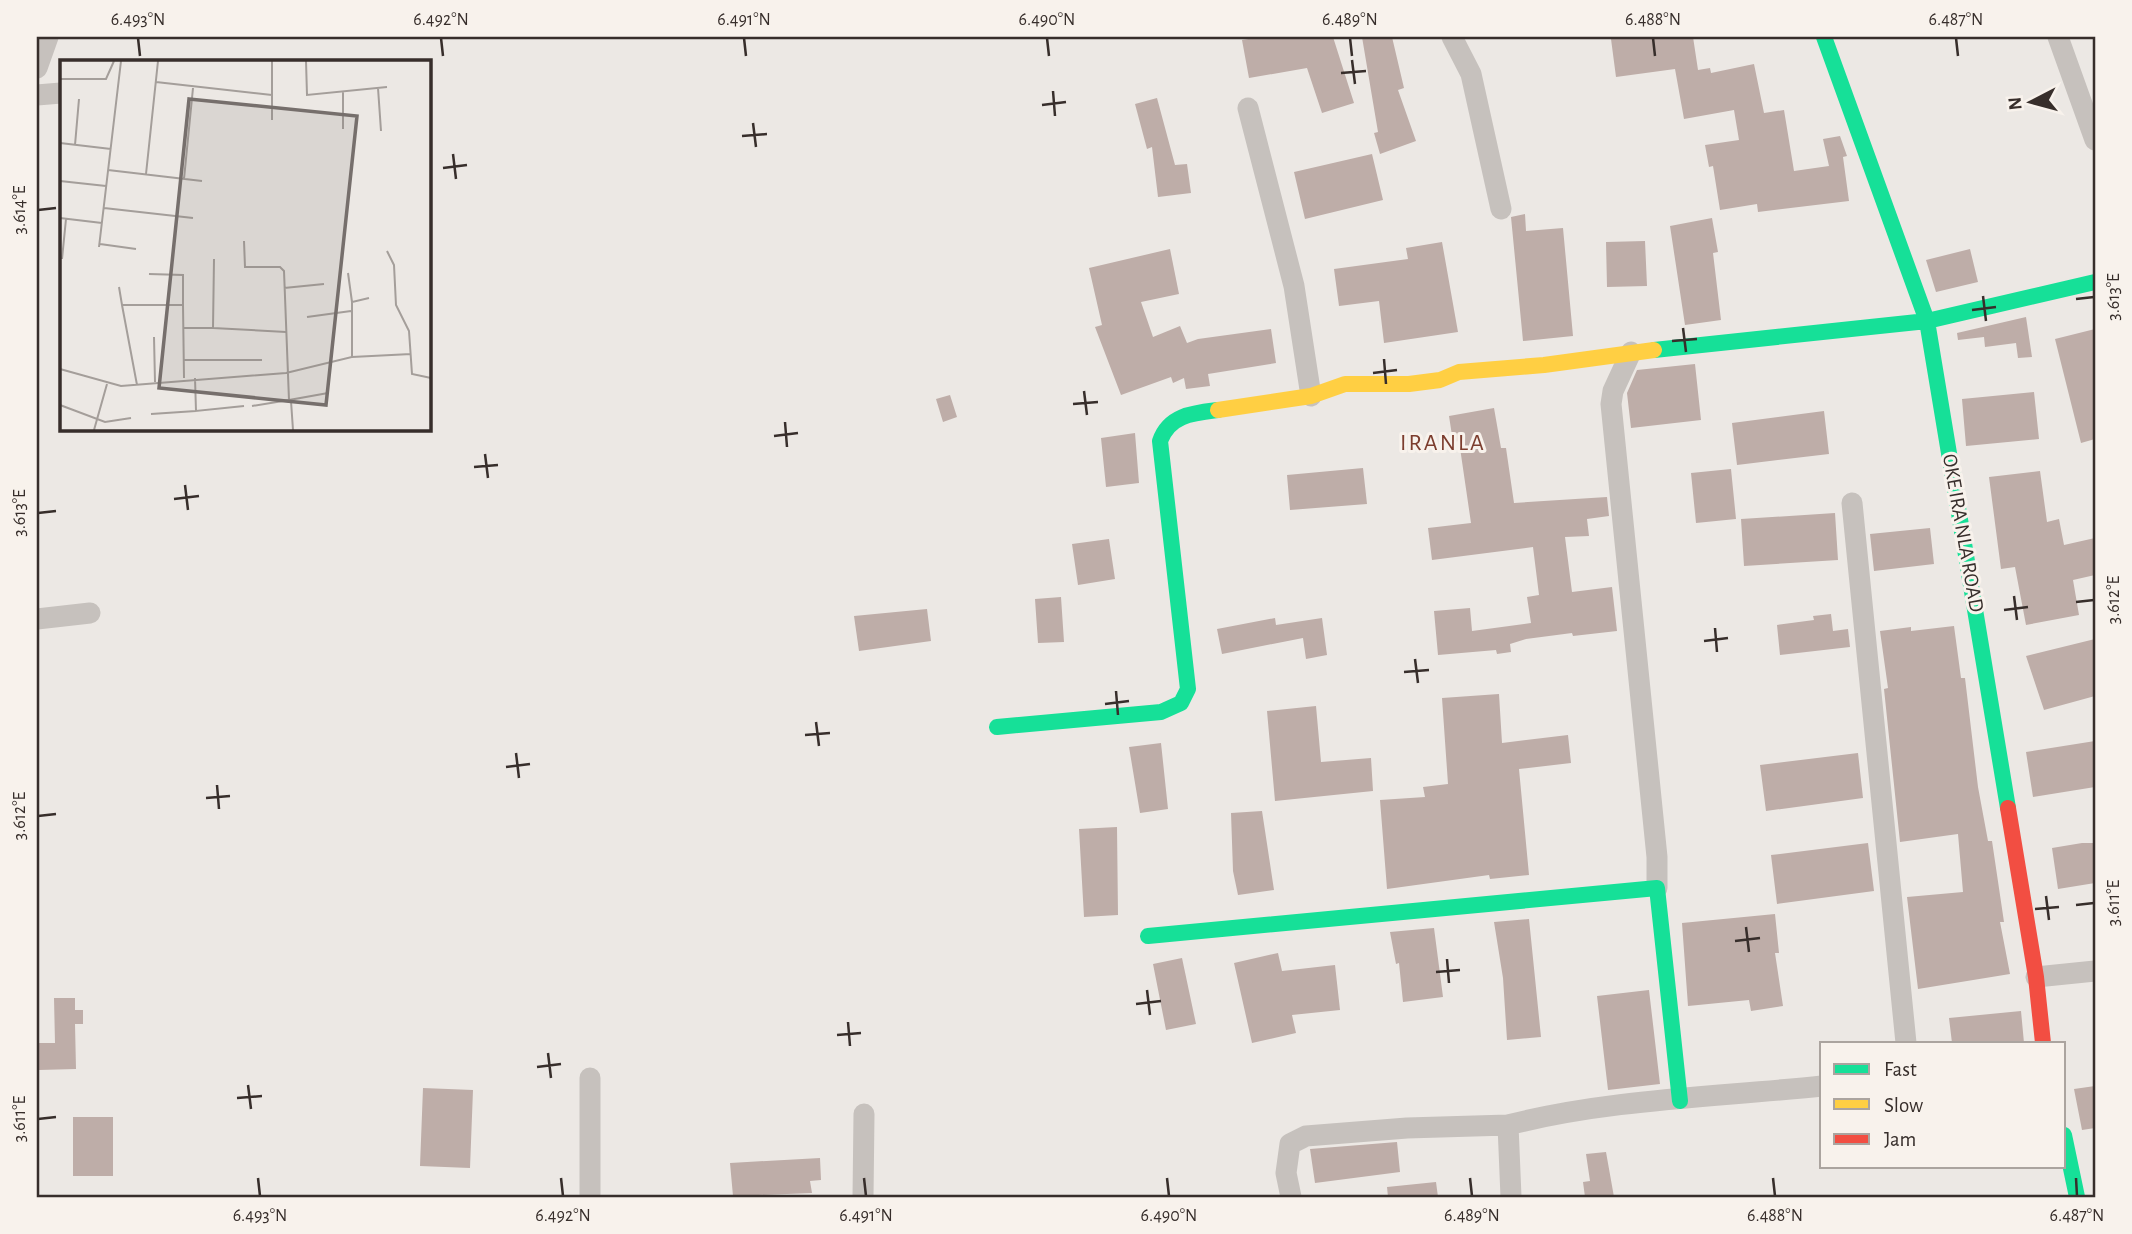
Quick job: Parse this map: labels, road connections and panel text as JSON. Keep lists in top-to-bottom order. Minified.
{"streets":{"street":["OKE IRA NLA ROAD"]},"districts":["IRANLA"],"legend":["Fast","Slow","Jam"],"north":"left","coordinates":["6.493°N","6.492°N","6.491°N","6.490°N","6.489°N","6.488°N","6.487°N","3.614°E","3.613°E","3.612°E","3.611°E"]}
